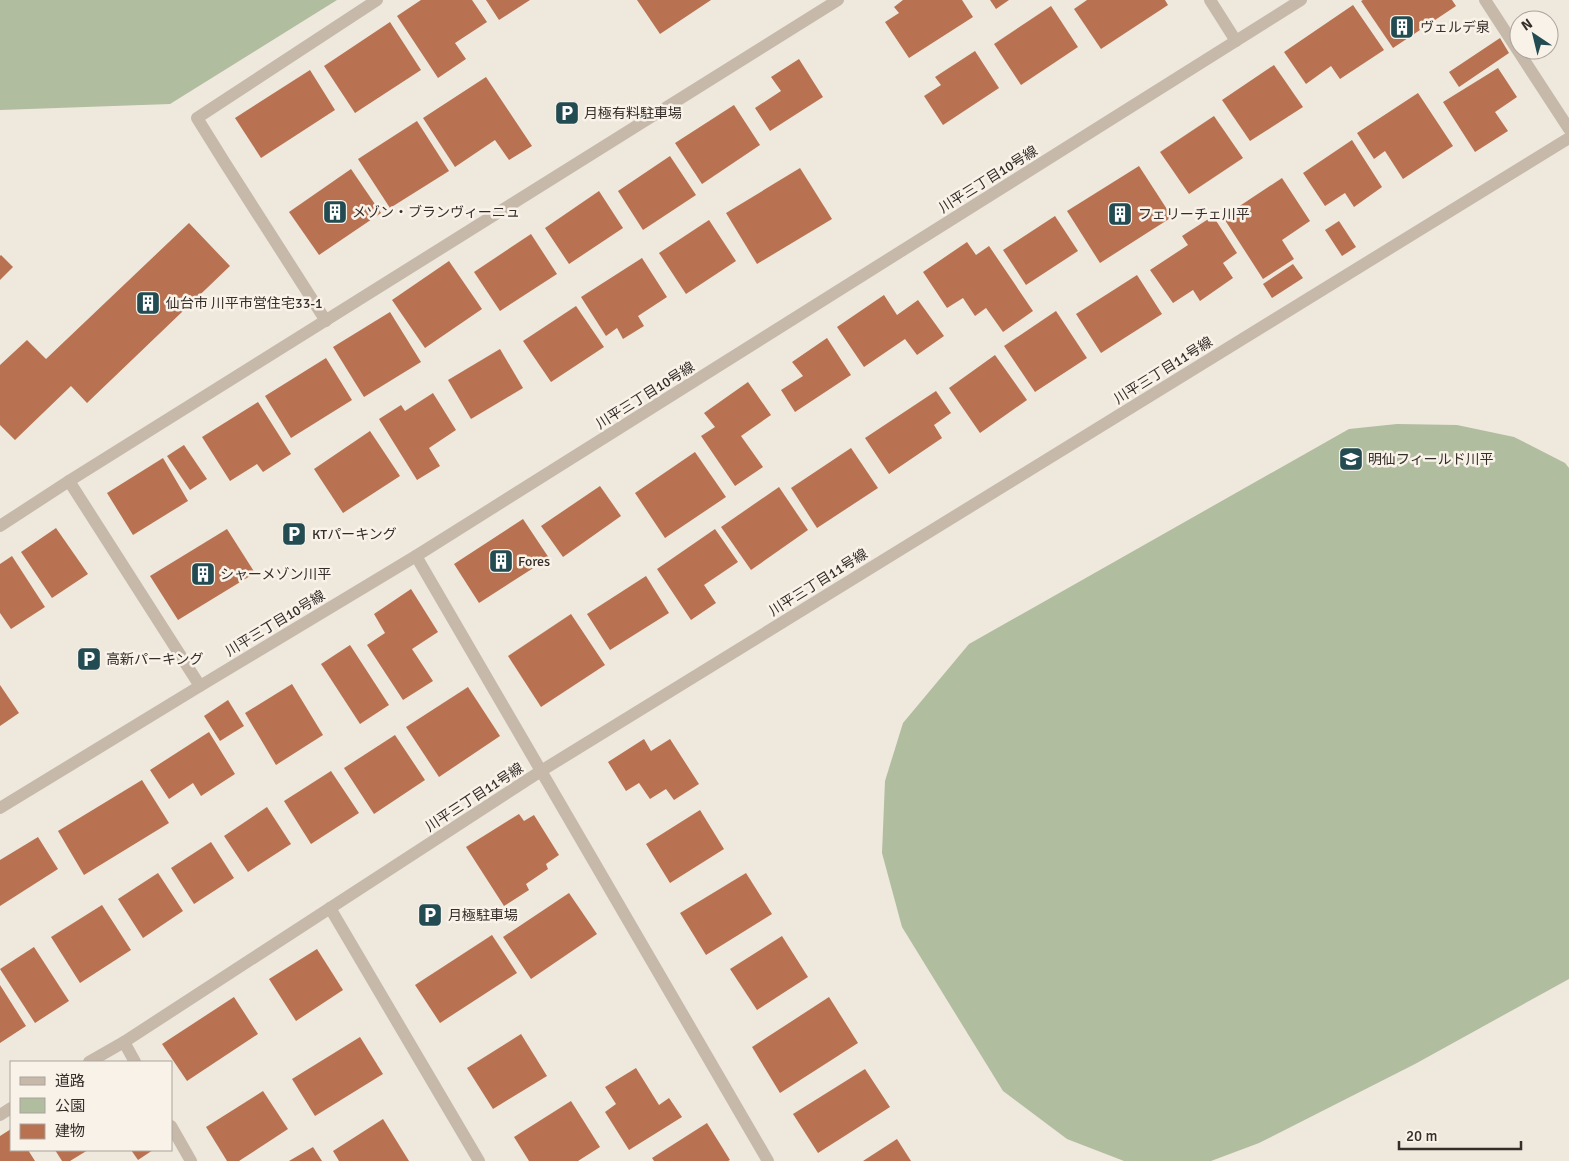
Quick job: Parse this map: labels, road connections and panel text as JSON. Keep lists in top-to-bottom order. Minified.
{"streets":{"street":["川平三丁目10号線","川平三丁目11号線"]},"places":{"building":["ヴェルデ泉","メゾン・ブランヴィーニュ","フェリーチェ川平","仙台市 川平市営住宅33-1","Fores","シャーメゾン川平"],"parking":["月極有料駐車場","KTパーキング","高新パーキング","月極駐車場"],"school or university":["明仙フィールド川平"]},"legend":["道路","公園","建物"],"scale_bar":"20 m","north":"top left"}
